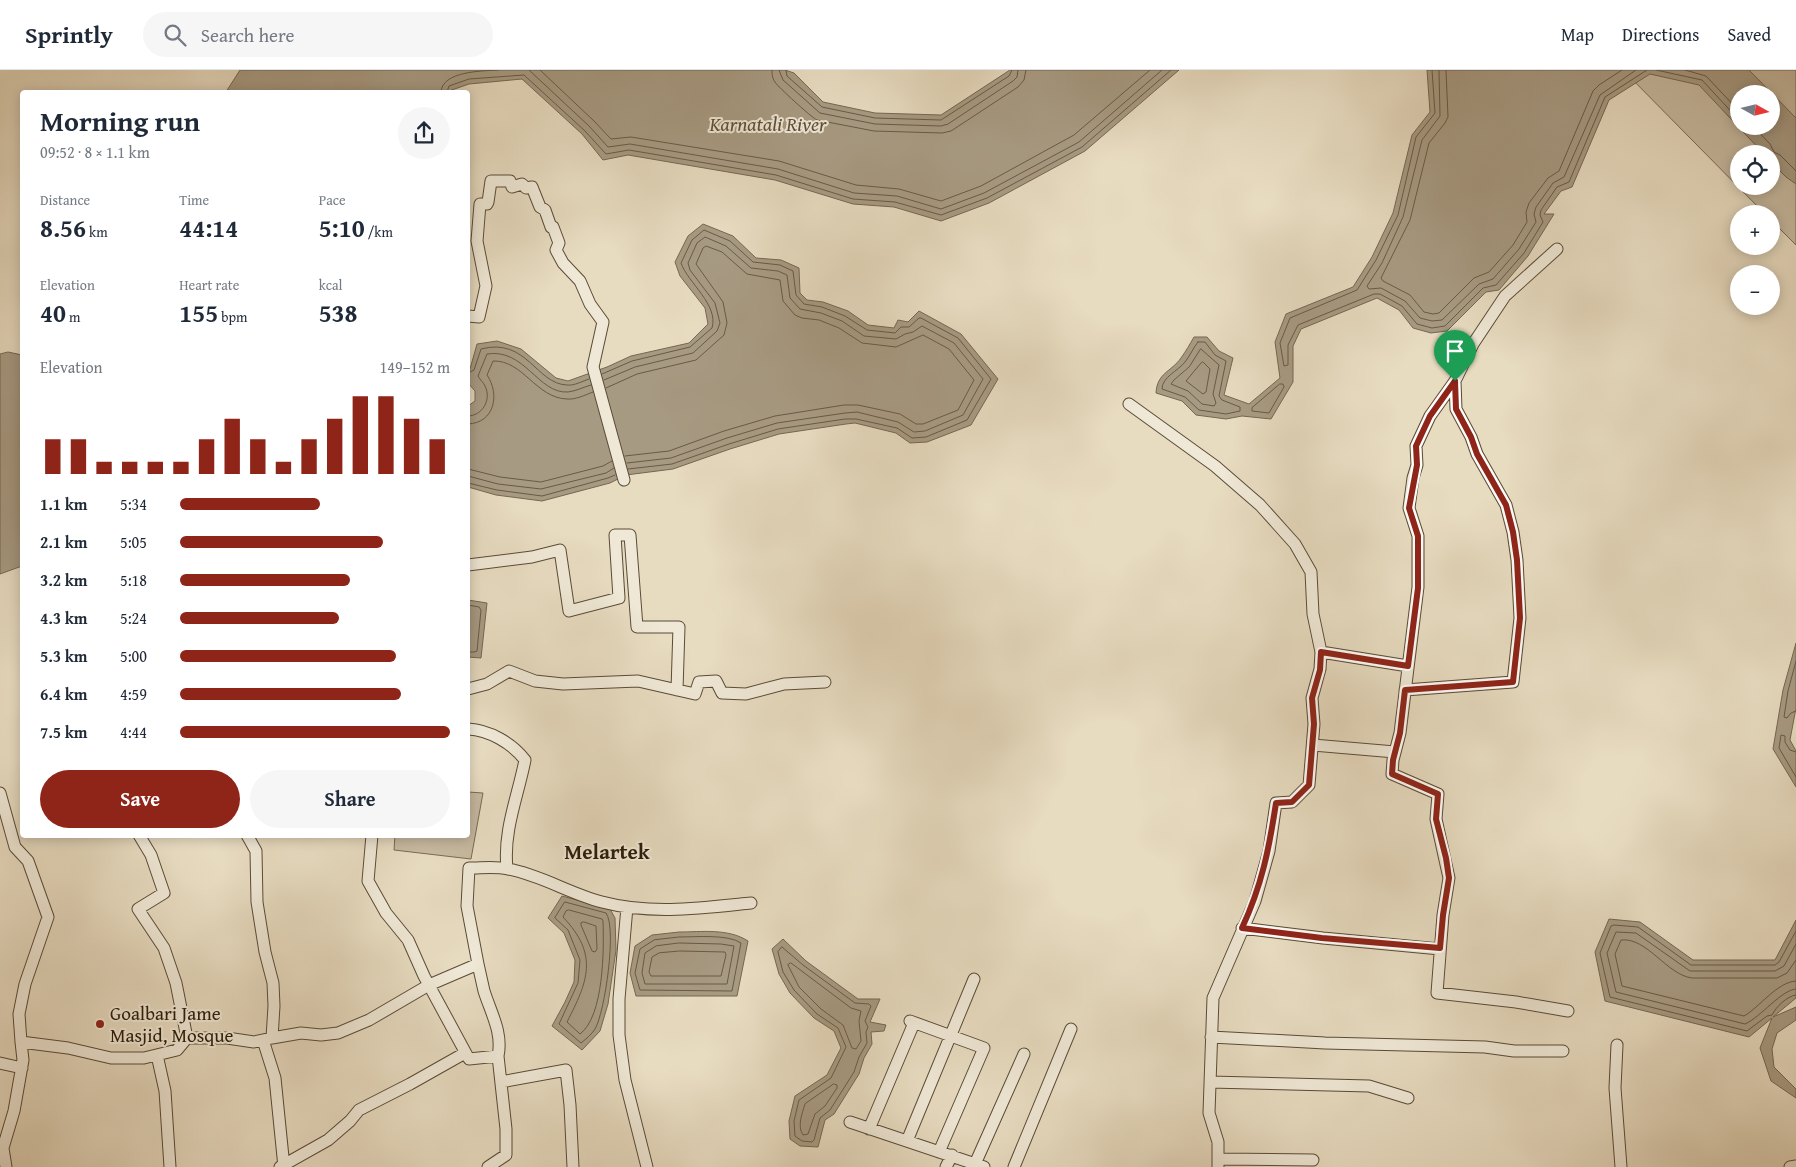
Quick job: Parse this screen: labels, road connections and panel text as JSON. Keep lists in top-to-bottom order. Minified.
{"districts":["Melartek"],"water":["Karnatali River"],"places":["Goalbari Jame Masjid, Mosque"],"north":"right","page":{"header":"Sprintly","search":"Search here","nav":["Map","Directions","Saved"],"map_buttons":["+","−"],"heading":["Morning run","09:52 · 8 × 1.1 km"],"stats":[["Distance","8.56 km"],["Time","44:14"],["Pace","5:10 /km"],["Elevation","40 m"],["Heart rate","155 bpm"],["kcal","538"]],"chart":["Elevation","149–152 m"],"list":[{"name":"1.1 km","note":"5:34"},{"name":"2.1 km","note":"5:05"},{"name":"3.2 km","note":"5:18"},{"name":"4.3 km","note":"5:24"},{"name":"5.3 km","note":"5:00"},{"name":"6.4 km","note":"4:59"},{"name":"7.5 km","note":"4:44"}],"buttons":["Save","Share"]}}
